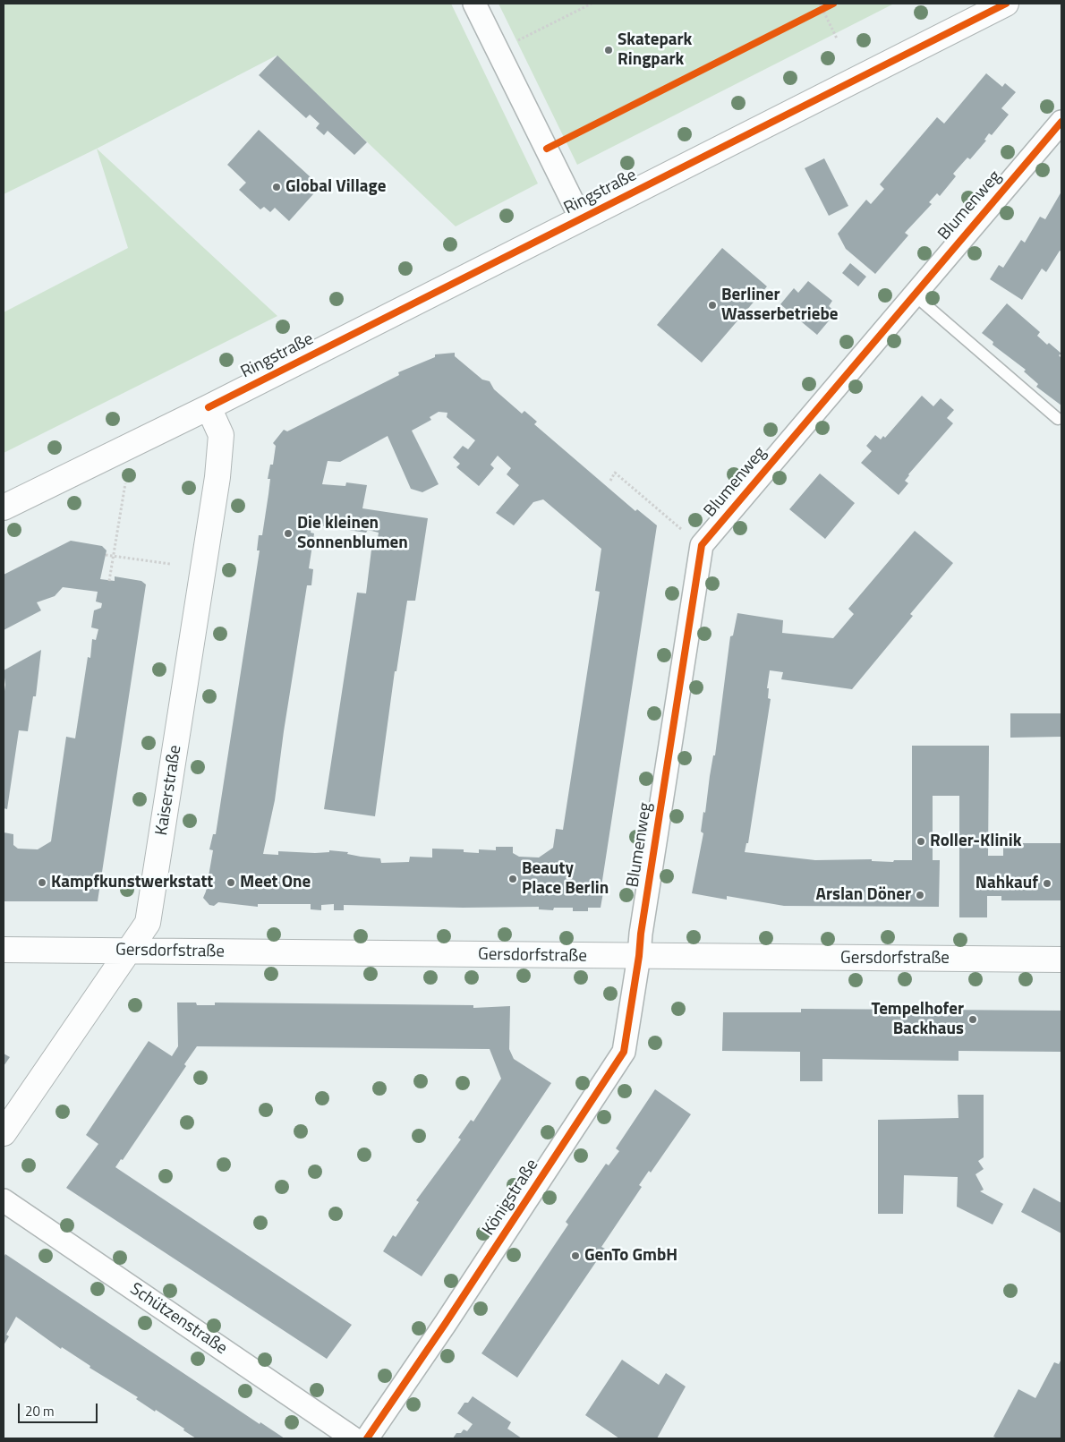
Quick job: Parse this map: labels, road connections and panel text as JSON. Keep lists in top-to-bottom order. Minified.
{"streets":{"street":["Ringstraße","Blumenweg","Kaiserstraße","Gersdorfstraße","Königstraße","Schützenstraße"]},"crossings":[["Ringstraße","Kaiserstraße"],["Blumenweg","Gersdorfstraße"],["Blumenweg","Königstraße"],["Kaiserstraße","Gersdorfstraße"],["Gersdorfstraße","Königstraße"]],"places":["Skatepark Ringpark","Global Village","Berliner Wasserbetriebe","Die kleinen Sonnenblumen","Roller-Klinik","Beauty Place Berlin","Kampfkunstwerkstatt","Meet One","Nahkauf","Arslan Döner","Tempelhofer Backhaus","GenTo GmbH"],"scale_bar":"20 m"}
